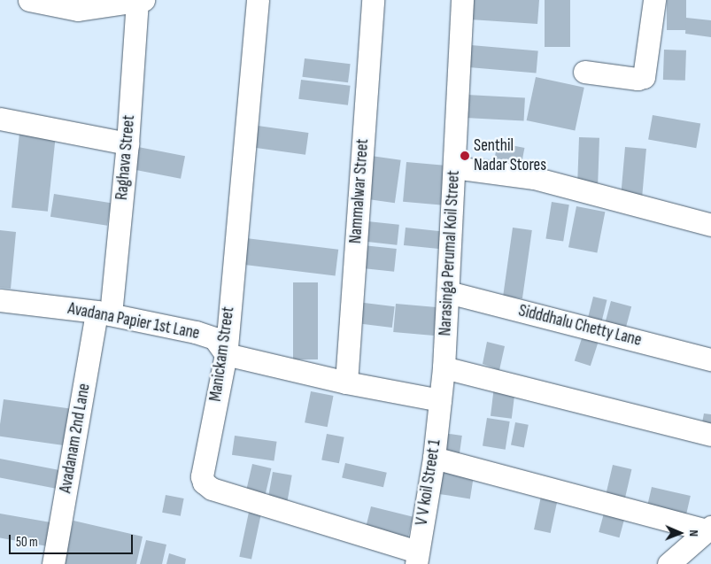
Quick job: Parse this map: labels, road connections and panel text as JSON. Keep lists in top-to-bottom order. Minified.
{"streets":{"street":["Raghava Street","Nammalwar Street","Narasinga Perumal Koil Street","Avadana Papier 1st Lane","Sidddhalu Chetty Lane","Manickam Street","Avadanam 2nd Lane","V V koil Street 1"]},"crossings":[["Raghava Street","Avadana Papier 1st Lane"],["Raghava Street","Avadanam 2nd Lane"],["Narasinga Perumal Koil Street","Sidddhalu Chetty Lane"],["Narasinga Perumal Koil Street","V V koil Street 1"],["Avadana Papier 1st Lane","Manickam Street"],["Avadana Papier 1st Lane","Avadanam 2nd Lane"],["Manickam Street","V V koil Street 1"]],"places":["Senthil Nadar Stores"],"scale_bar":"50 m","north":"right"}
